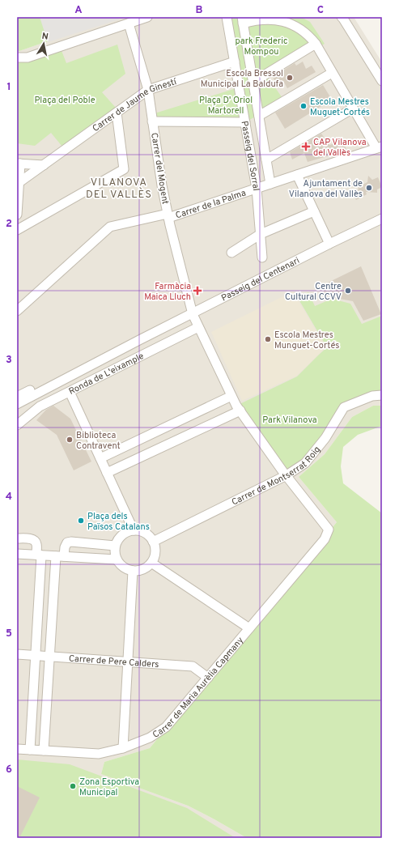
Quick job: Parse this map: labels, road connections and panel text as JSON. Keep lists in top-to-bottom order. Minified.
{"streets":{"street":["Carrer de Jaume Ginestí","Passeig del Sorral","Carrer del Mogent","Carrer de la Palma","Passeig del Centenari","Ronda de L'eixample","Carrer de Montserrat Roig","Carrer de Pere Calders","Carrer de Maria Aurèlia Capmany"]},"crossings":[["Carrer de Jaume Ginestí","Passeig del Sorral"],["Carrer de Jaume Ginestí","Carrer del Mogent"],["Passeig del Sorral","Carrer de la Palma"],["Carrer del Mogent","Carrer de la Palma"],["Carrer del Mogent","Passeig del Centenari"],["Carrer del Mogent","Ronda de L'eixample"],["Carrer del Mogent","Carrer de Montserrat Roig"],["Carrer del Mogent","Carrer de Maria Aurèlia Capmany"],["Carrer de Pere Calders","Carrer de Maria Aurèlia Capmany"]],"districts":["VILANOVA DEL VALLÈS"],"parks":["park Frederic Mompou","Plaça del Poble","Plaça D' Oriol Martorell","Park Vilanova"],"places":{"other":["Escola Bressol Municipal La Baldufa","Escola Mestres Muguet-Cortés","Ajuntament de Vilanova del Vallès","Centre Cultural CCVV","Escola Mestres Munguet-Cortés","Biblioteca Contravent","Plaça dels Països Catalans","Zona Esportiva Municipal"],"health":["CAP Vilanova del Vallès","Farmàcia Maica Lluch"]},"north":"top","grid":{"columns":["A","B","C"],"rows":["1","2","3","4","5","6"]}}
